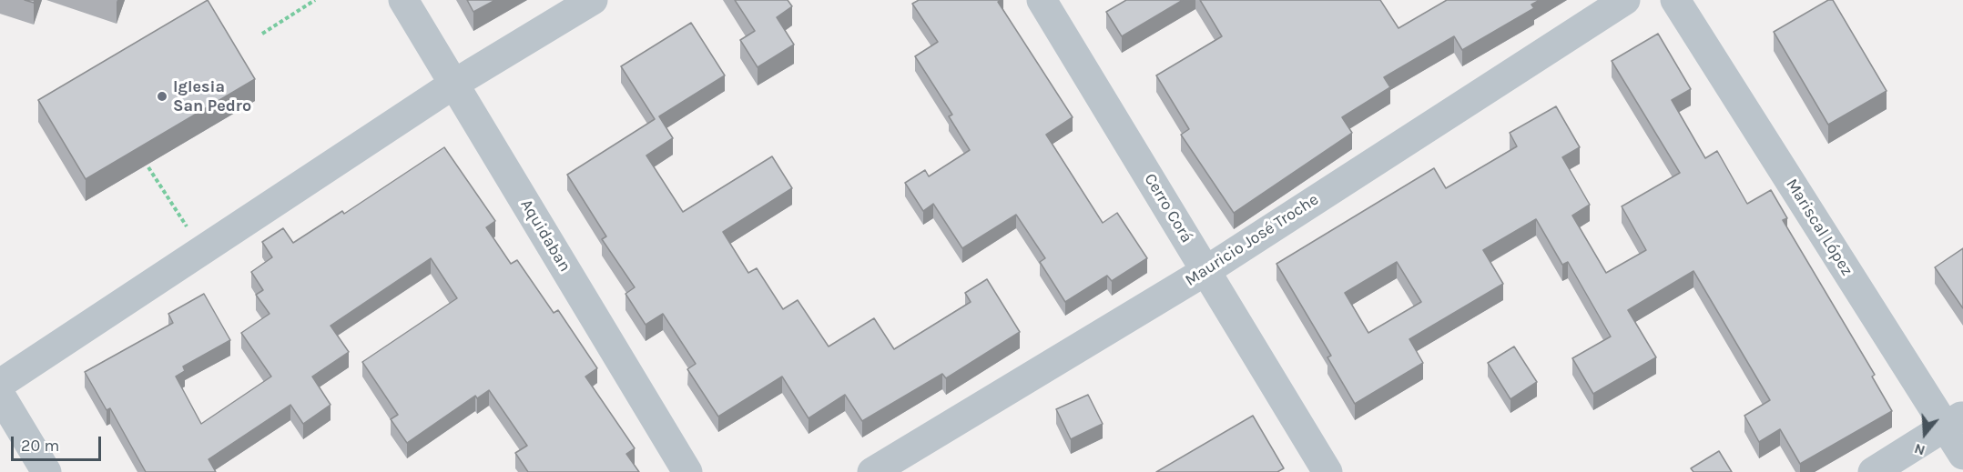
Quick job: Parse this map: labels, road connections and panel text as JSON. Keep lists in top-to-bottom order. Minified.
{"streets":{"street":["Cerro Corá","Mariscal López","Aquidaban","Mauricio José Troche"]},"crossings":[["Cerro Corá","Mauricio José Troche"]],"places":["Iglesia San Pedro"],"scale_bar":"20 m","north":"bottom"}
